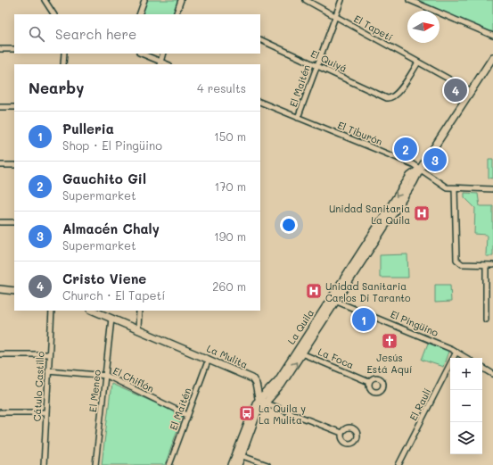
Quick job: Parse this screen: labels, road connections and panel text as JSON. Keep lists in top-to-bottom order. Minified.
{"streets":{"main road":["El Pingüino","La Quila","La Mulita"],"street":["El Tapetí","El Quiyá","El Maitén","El Tiburón","La Foca","El Chiflón","Cátulo Castillo","El Meneo","El Raulí"]},"crossings":[["El Tapetí","El Quiyá"],["El Tapetí","El Maitén"],["El Tapetí","La Quila"],["El Quiyá","El Maitén"],["El Maitén","El Tiburón"],["El Maitén","La Mulita"],["El Maitén","El Chiflón"],["El Tiburón","La Quila"],["El Pingüino","La Quila"],["El Pingüino","El Raulí"],["La Quila","La Mulita"],["La Quila","La Foca"],["La Mulita","El Meneo"],["El Chiflón","Cátulo Castillo"],["El Chiflón","El Meneo"]],"places":{"hospital":["Unidad Sanitaria La Quila","Unidad Sanitaria Carlos Di Taranto"],"church":["Jesús Está Aquí"],"bus stop":["La Quila y La Mulita"]},"north":"right","page":{"search":"Search here","heading":["Nearby","4 results"],"pins":["4","2","3","1"],"list":[{"mark":"1","name":"Pulleria","note":"Shop · El Pingüino","value":"150 m"},{"mark":"2","name":"Gauchito Gil","note":"Supermarket","value":"170 m"},{"mark":"3","name":"Almacén Chaly","note":"Supermarket","value":"190 m"},{"mark":"4","name":"Cristo Viene","note":"Church · El Tapetí","value":"260 m"}],"map_buttons":["+","−"]}}
